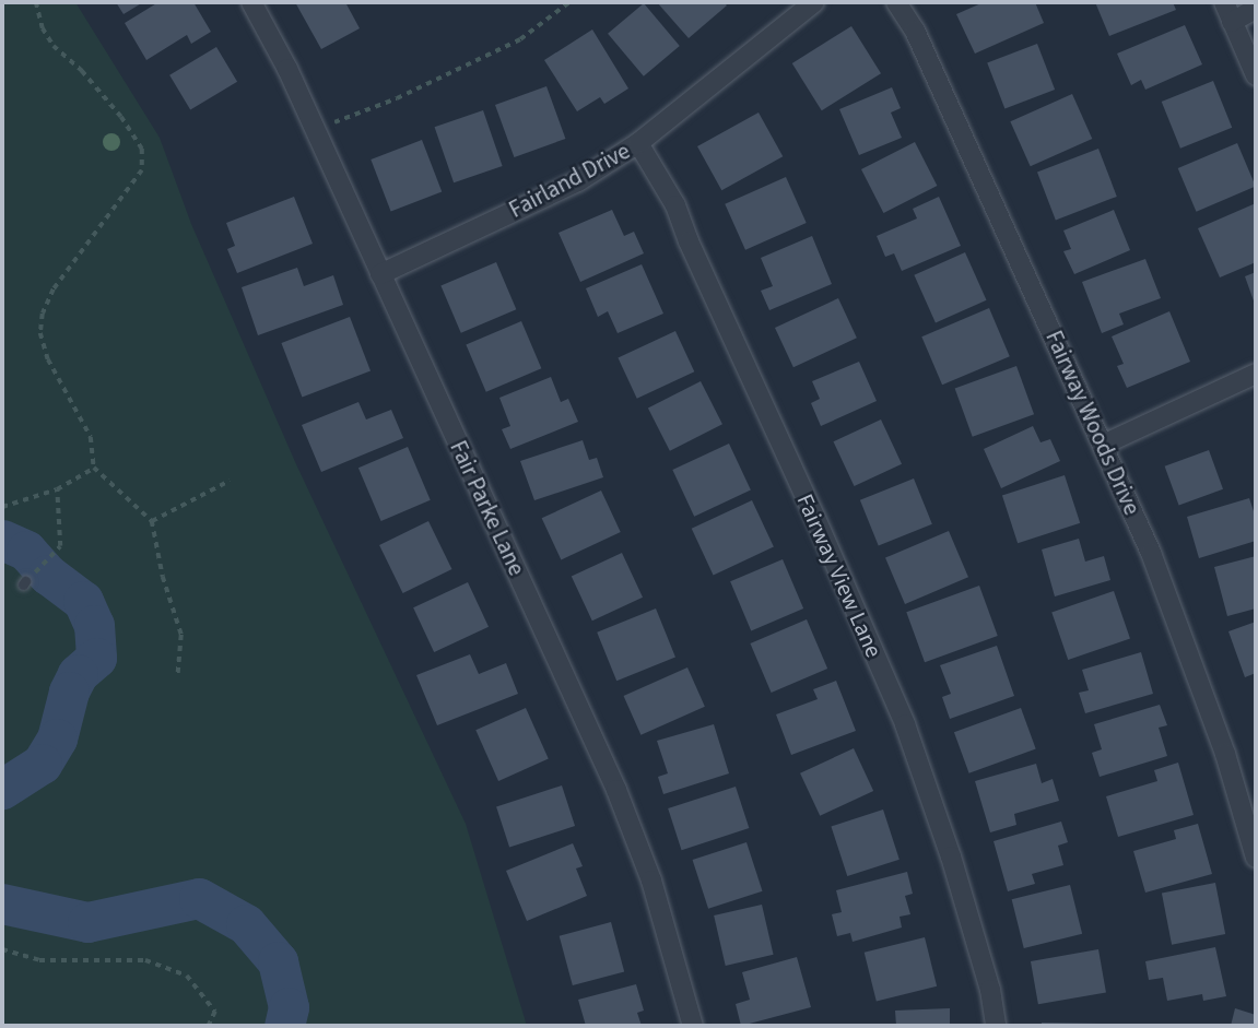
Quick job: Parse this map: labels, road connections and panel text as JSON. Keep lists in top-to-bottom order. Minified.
{"streets":{"street":["Fairland Drive","Fairway Woods Drive","Fair Parke Lane","Fairway View Lane"]},"crossings":[["Fairland Drive","Fair Parke Lane"],["Fairland Drive","Fairway View Lane"]]}
